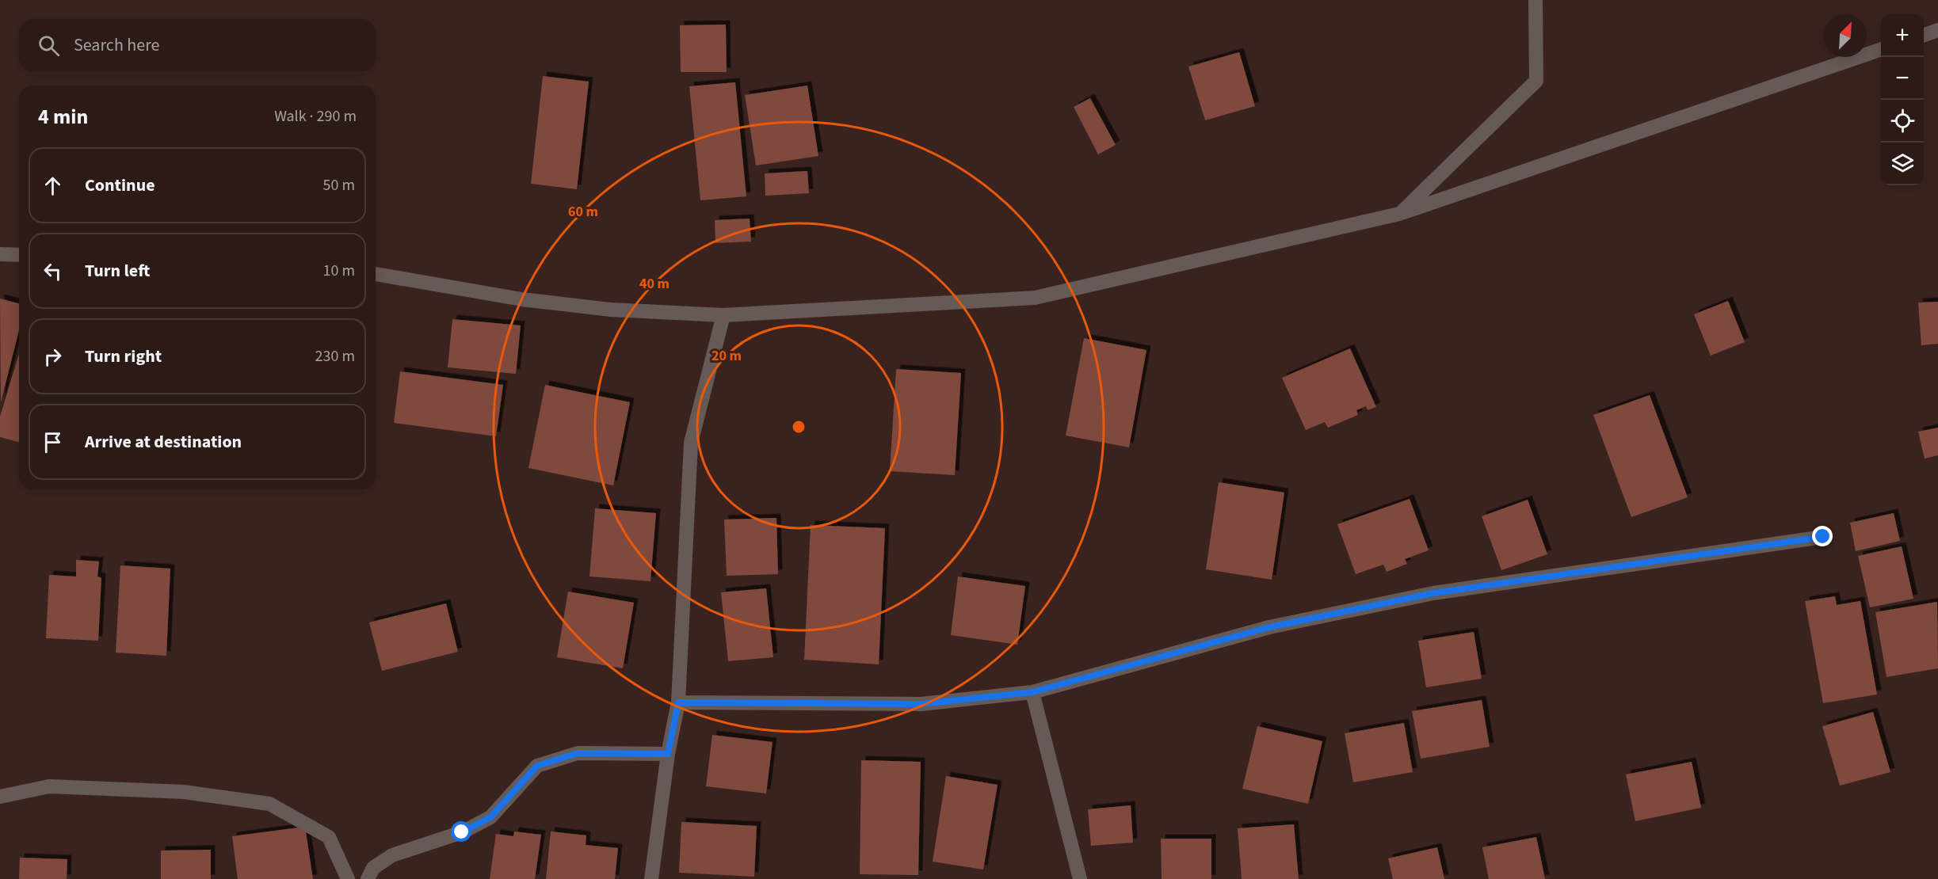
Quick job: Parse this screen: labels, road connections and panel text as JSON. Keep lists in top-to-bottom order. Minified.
{"north":"top right","page":{"map_buttons":["+","−"],"search":"Search here","heading":["4 min","Walk · 290 m"],"list":[["Continue","50 m"],["Turn left","10 m"],["Turn right","230 m"],"Arrive at destination"]},"rings":["60 m","40 m","20 m"]}
